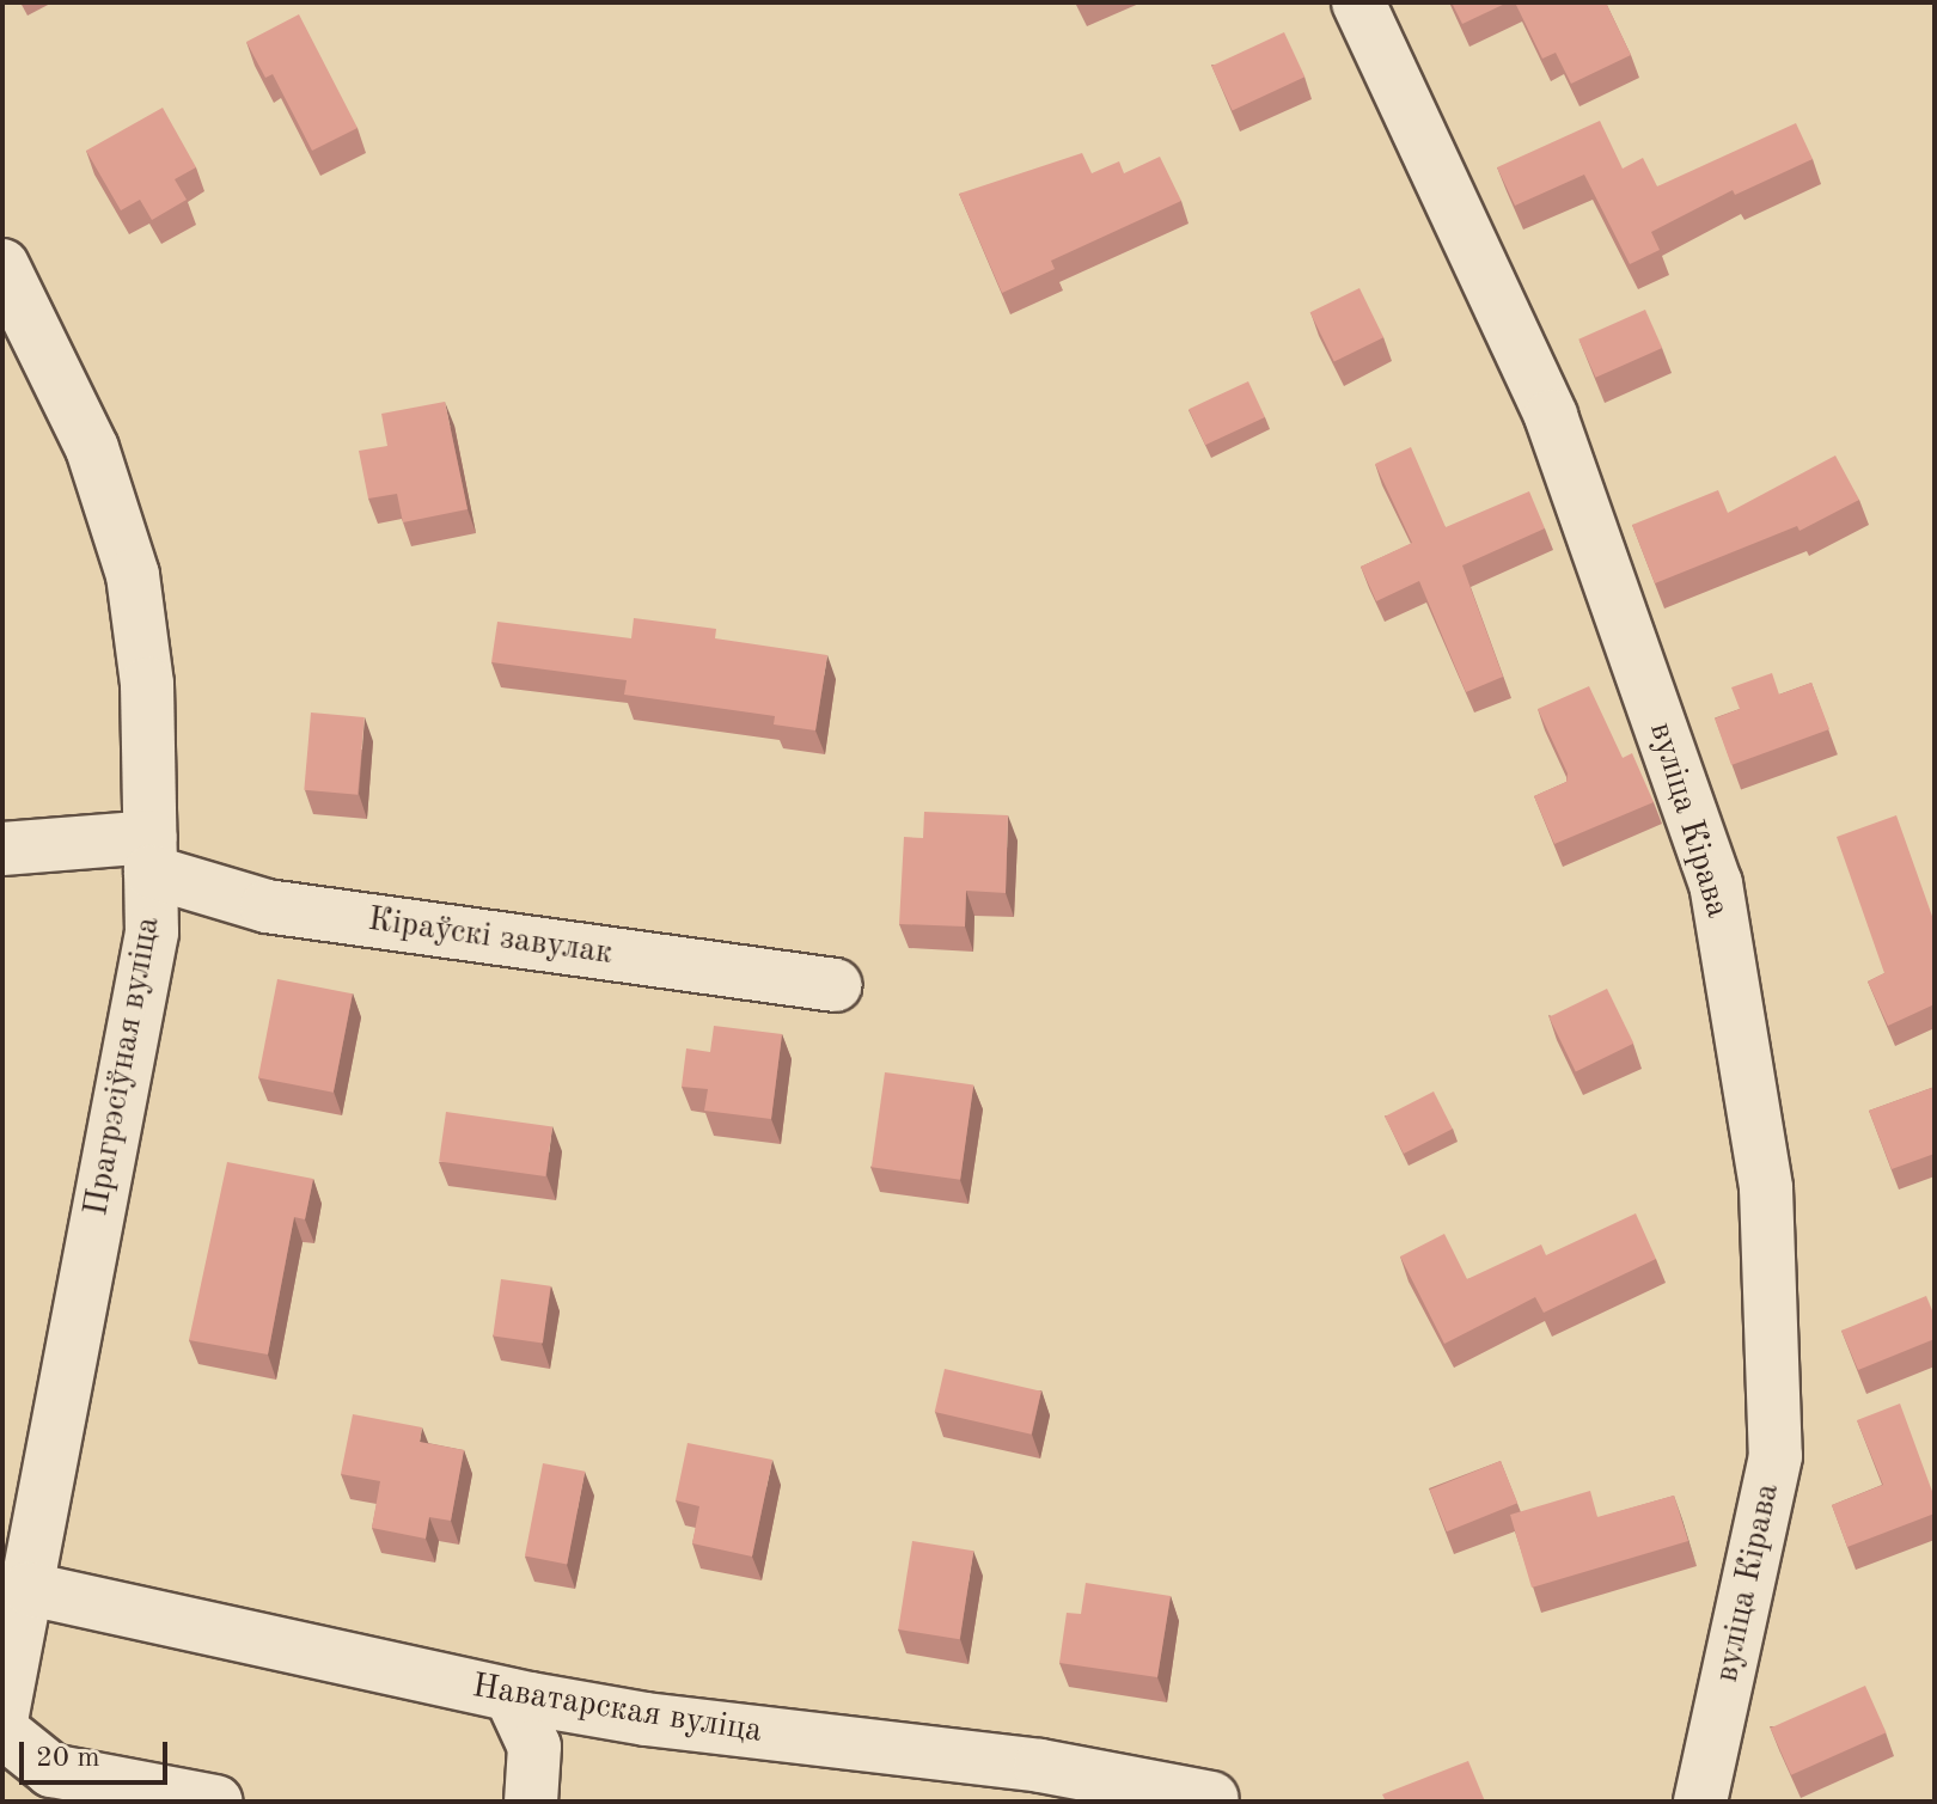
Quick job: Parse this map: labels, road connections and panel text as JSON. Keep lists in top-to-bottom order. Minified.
{"streets":{"street":["вуліца Кірава","Кіраўскі завулак","Прагрэсіўная вуліца","Наватарская вуліца"]},"crossings":[["Кіраўскі завулак","Прагрэсіўная вуліца"],["Прагрэсіўная вуліца","Наватарская вуліца"]],"scale_bar":"20 m"}
